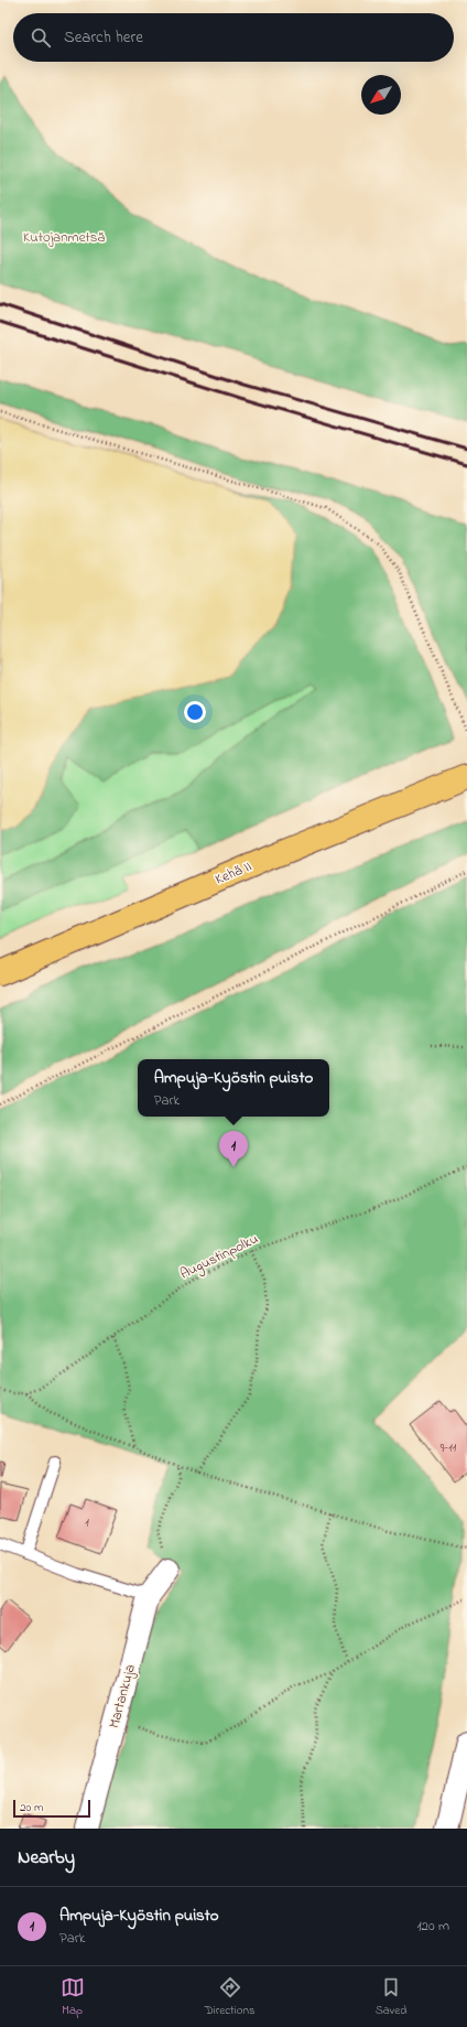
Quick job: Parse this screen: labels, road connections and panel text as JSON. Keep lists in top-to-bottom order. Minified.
{"streets":{"highway":["Kehä II"],"street":["Martankuja"],"path":["Augustinpolku"]},"parks":["Kutojanmetsä"],"house_numbers":["9-11","1"],"scale_bar":"20 m","north":"bottom left","page":{"search":"Search here","popup":["Ampuja-Kyöstin puisto","Park"],"pins":"1","scale":"20 m","heading":"Nearby","list":[{"mark":"1","name":"Ampuja-Kyöstin puisto","note":"Park","value":"120 m"}],"nav":["Map","Directions","Saved"]}}
